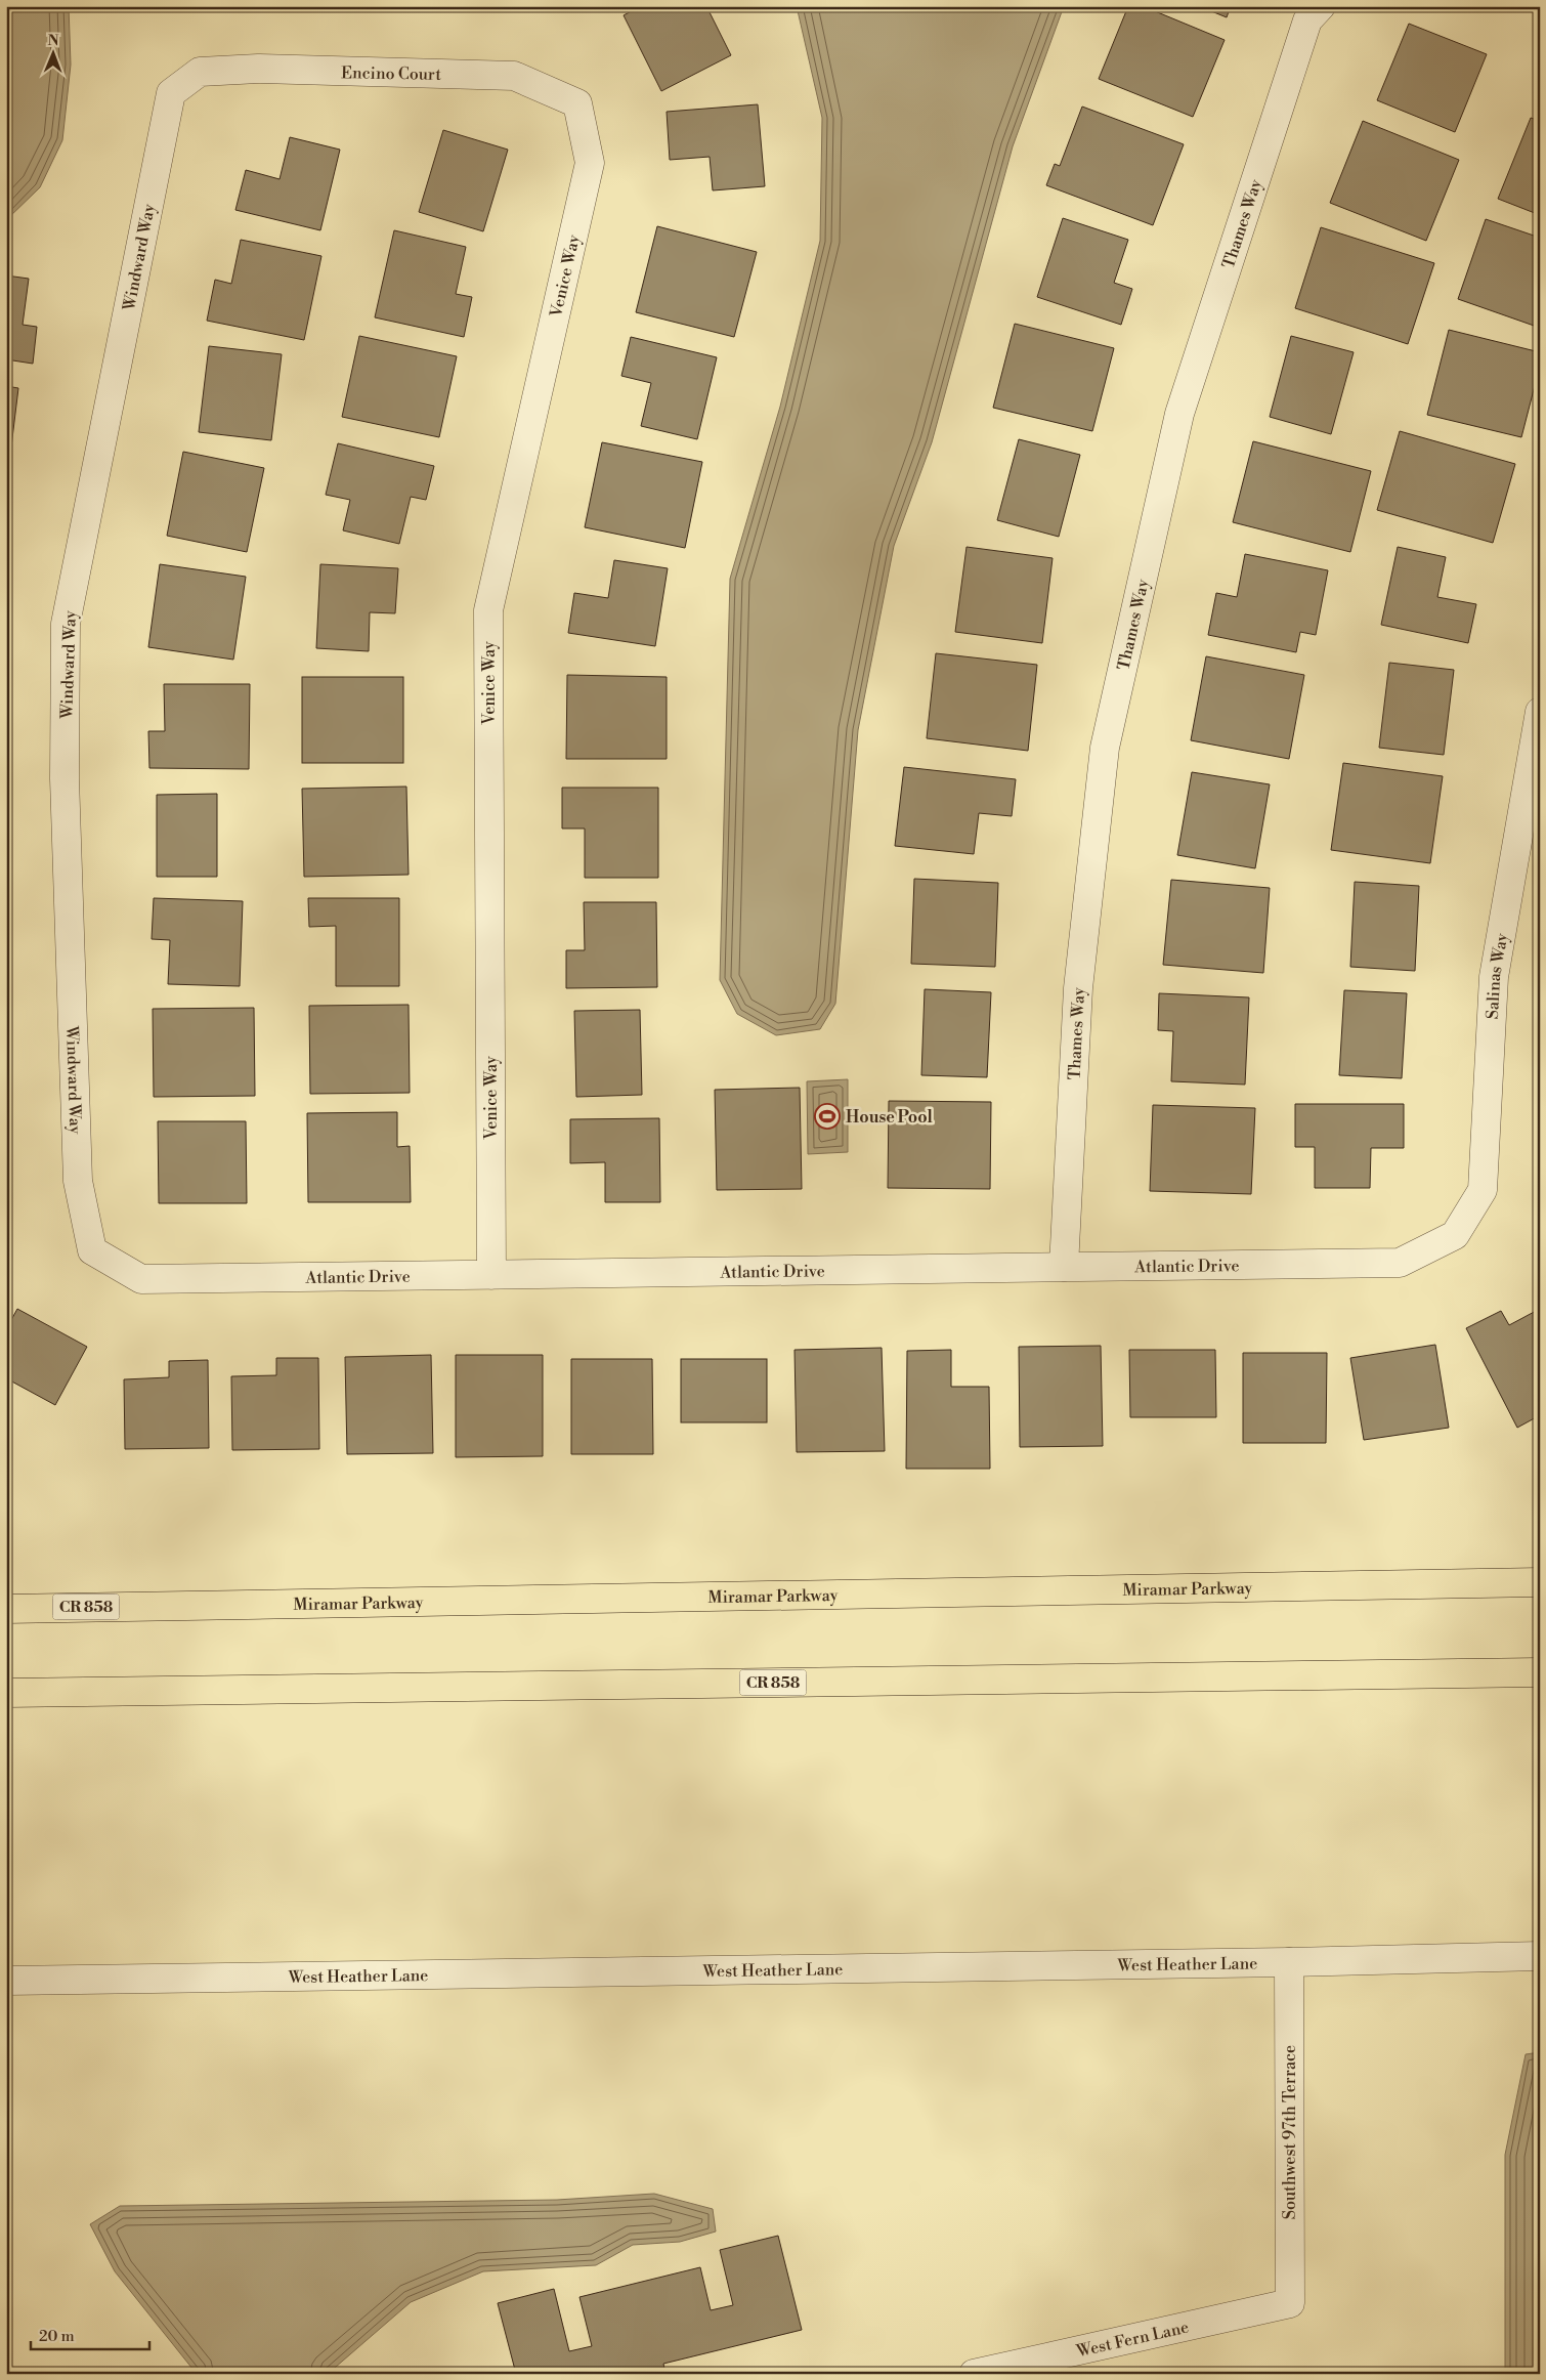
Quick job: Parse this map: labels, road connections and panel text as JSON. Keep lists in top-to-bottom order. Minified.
{"streets":{"main road":["Miramar Parkway","CR 858"],"street":["Encino Court","Thames Way","Windward Way","Venice Way","Salinas Way","Atlantic Drive","West Heather Lane","Southwest 97th Terrace","West Fern Lane"]},"crossings":[["Encino Court","Windward Way"],["Encino Court","Venice Way"],["Thames Way","Atlantic Drive"],["Windward Way","Atlantic Drive"],["Venice Way","Atlantic Drive"],["Salinas Way","Atlantic Drive"],["West Heather Lane","Southwest 97th Terrace"],["Southwest 97th Terrace","West Fern Lane"]],"places":{"sports":["House Pool"]},"scale_bar":"20 m","north":"top"}
